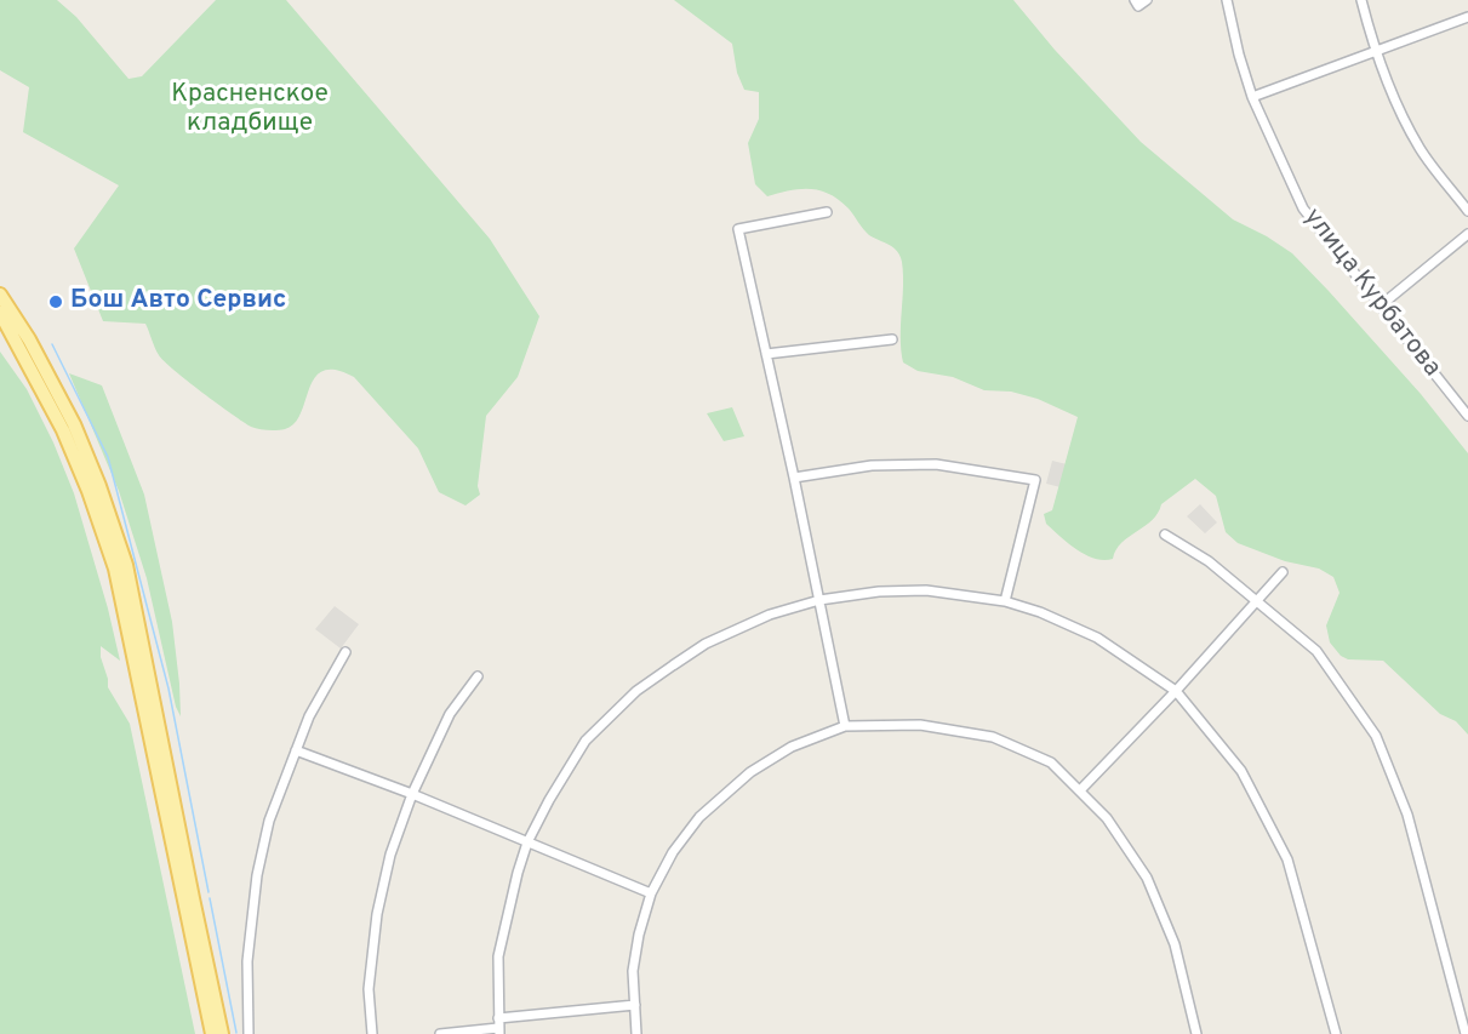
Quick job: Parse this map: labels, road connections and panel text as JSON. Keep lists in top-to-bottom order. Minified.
{"streets":{"street":["улица Курбатова"]},"parks":["Красненское кладбище"],"places":["Бош Авто Сервис"]}
